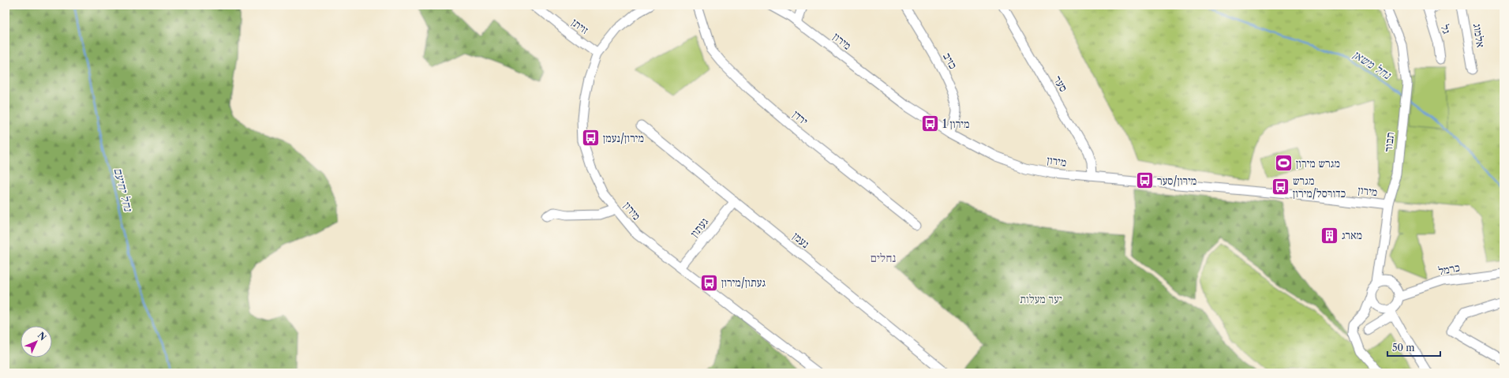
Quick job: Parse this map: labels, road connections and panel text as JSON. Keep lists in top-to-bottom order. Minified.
{"streets":{"street":["זויתן","גל","אלמוג","מירון","כזיב","סער","ירדן","תבור","געתון","נעמן","כרמל"]},"crossings":[["זויתן","מירון"],["מירון","כזיב"],["מירון","סער"],["מירון","תבור"],["מירון","געתון"],["תבור","כרמל"],["געתון","נעמן"]],"districts":["נחלים"],"water":["נחל משאן","נחל יחיעם"],"parks":["יער מעלות"],"places":{"bus stop":["מירון 1","מירון/נעמן","מירון/סער","מגרש כדורסל/מירון","געתון/מירון"],"sports":["מגרש מירון"],"building":["מארג"]},"scale_bar":"50 m","north":"top right"}
